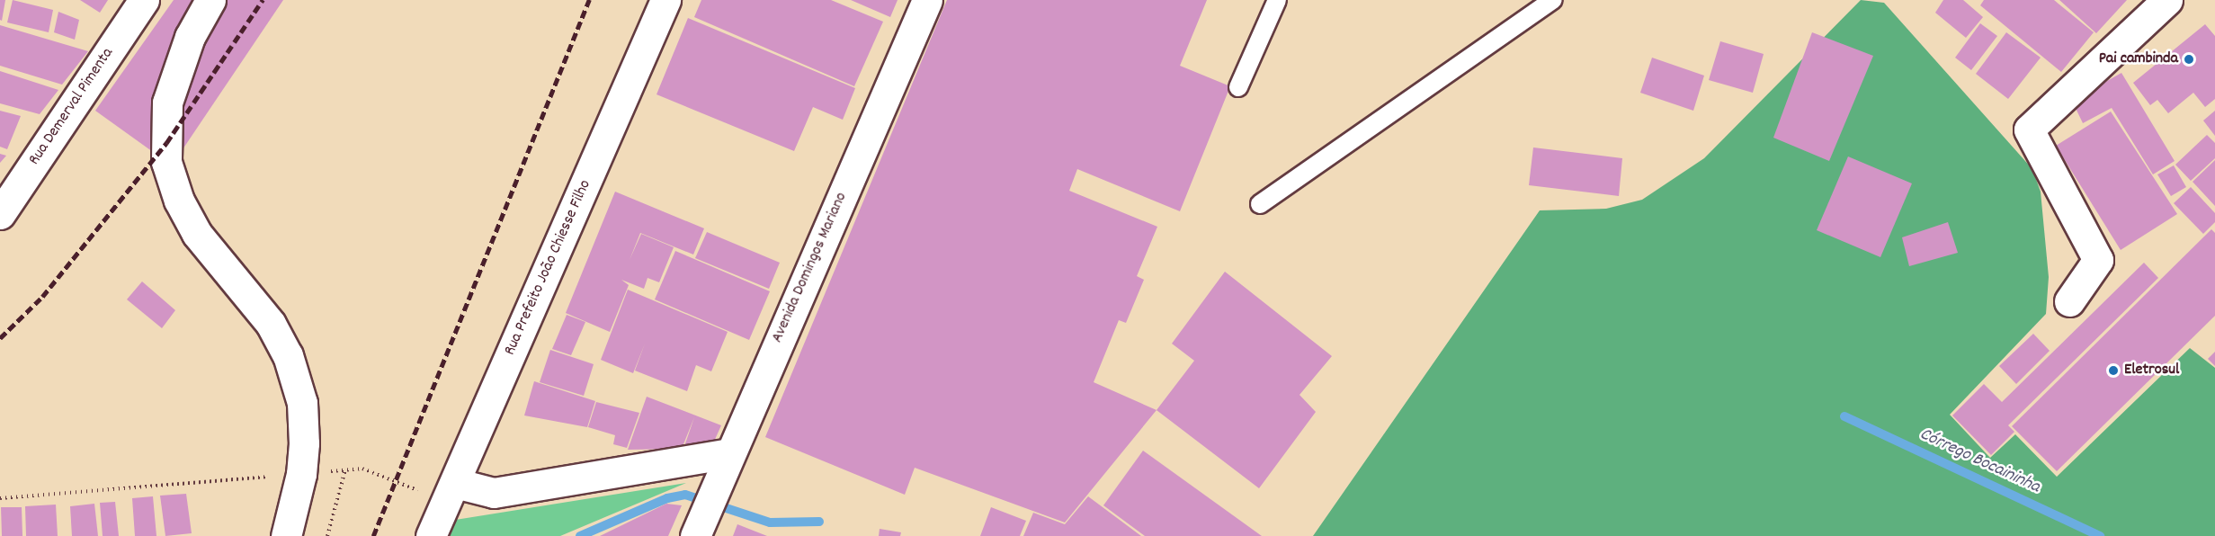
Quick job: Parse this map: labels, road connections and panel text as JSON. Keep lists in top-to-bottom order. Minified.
{"streets":{"main road":["Rua Demerval Pimenta","Rua Prefeito João Chiesse Filho","Avenida Domingos Mariano"]},"water":["Córrego Bocaininha"],"places":["Pai cambinda","Eletrosul"]}
